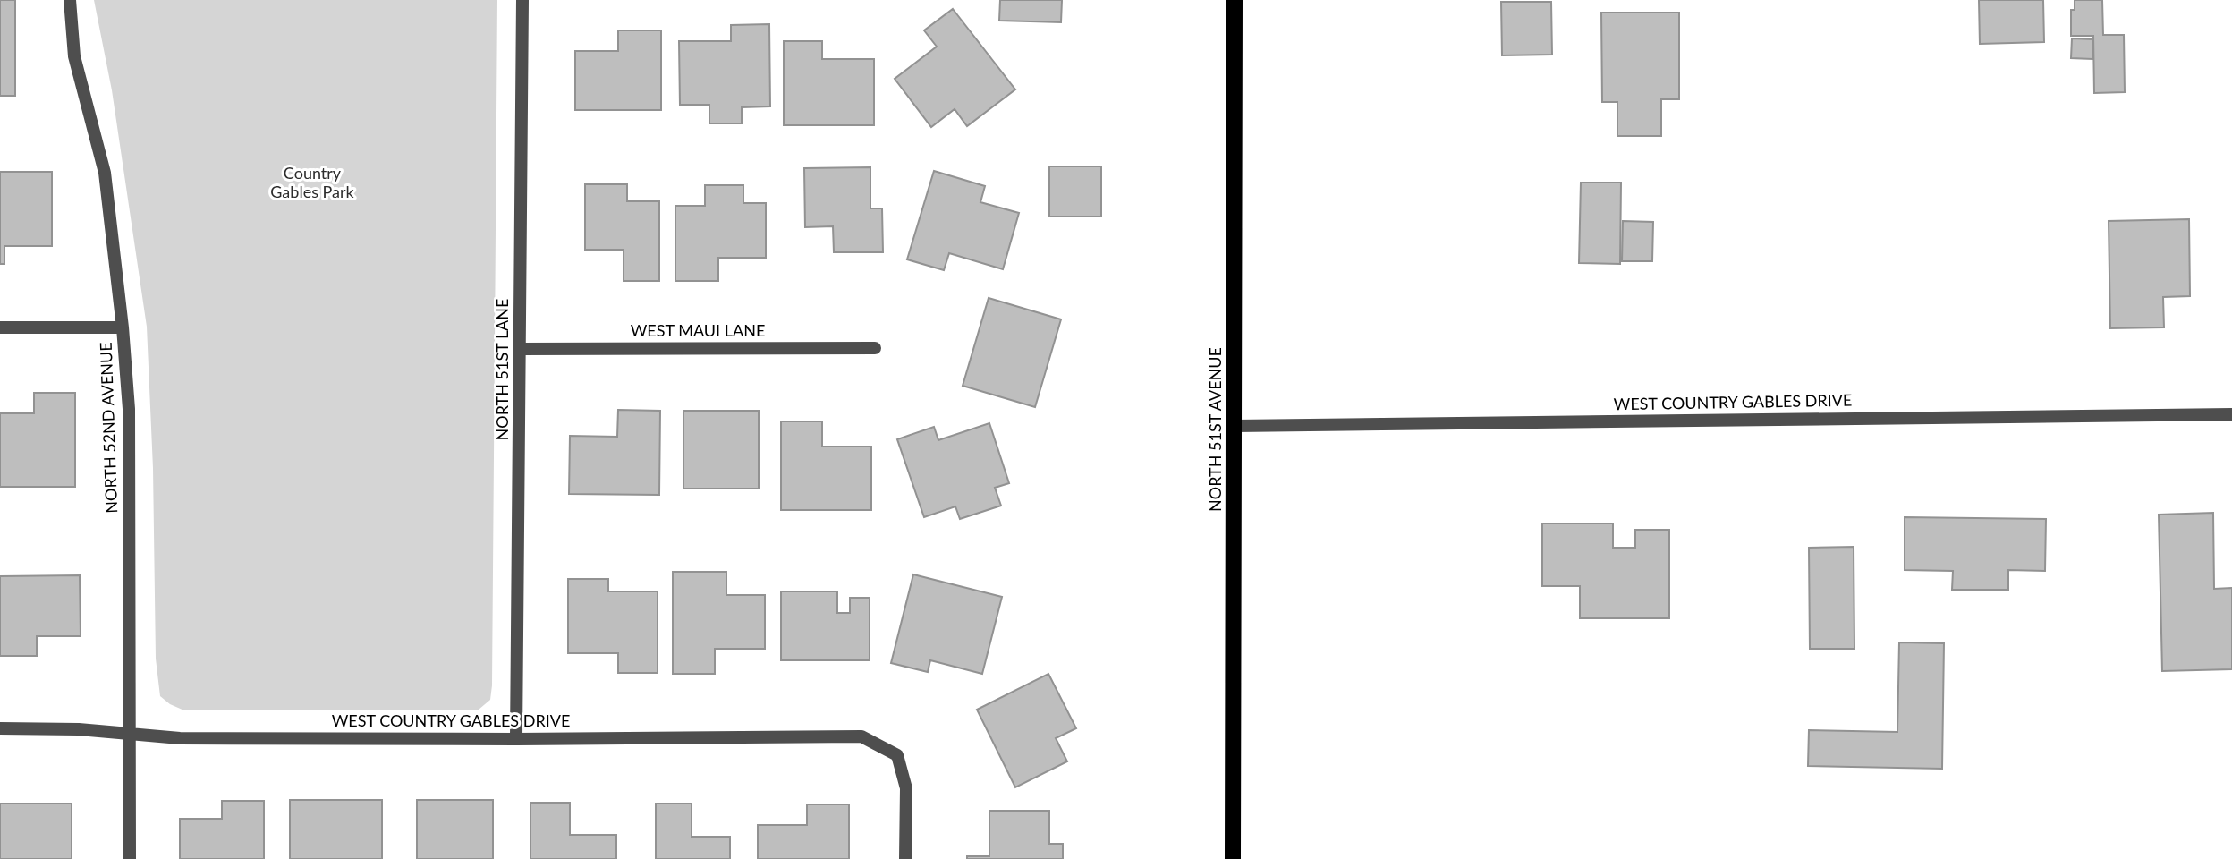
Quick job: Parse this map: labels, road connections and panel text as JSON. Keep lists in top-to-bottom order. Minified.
{"streets":{"main road":["NORTH 51ST AVENUE"],"street":["WEST MAUI LANE","NORTH 51ST LANE","WEST COUNTRY GABLES DRIVE","NORTH 52ND AVENUE"]},"crossings":[["WEST MAUI LANE","NORTH 51ST LANE"],["NORTH 51ST LANE","WEST COUNTRY GABLES DRIVE"],["WEST COUNTRY GABLES DRIVE","NORTH 52ND AVENUE"],["WEST COUNTRY GABLES DRIVE","NORTH 51ST AVENUE"]],"parks":["Country Gables Park"]}
